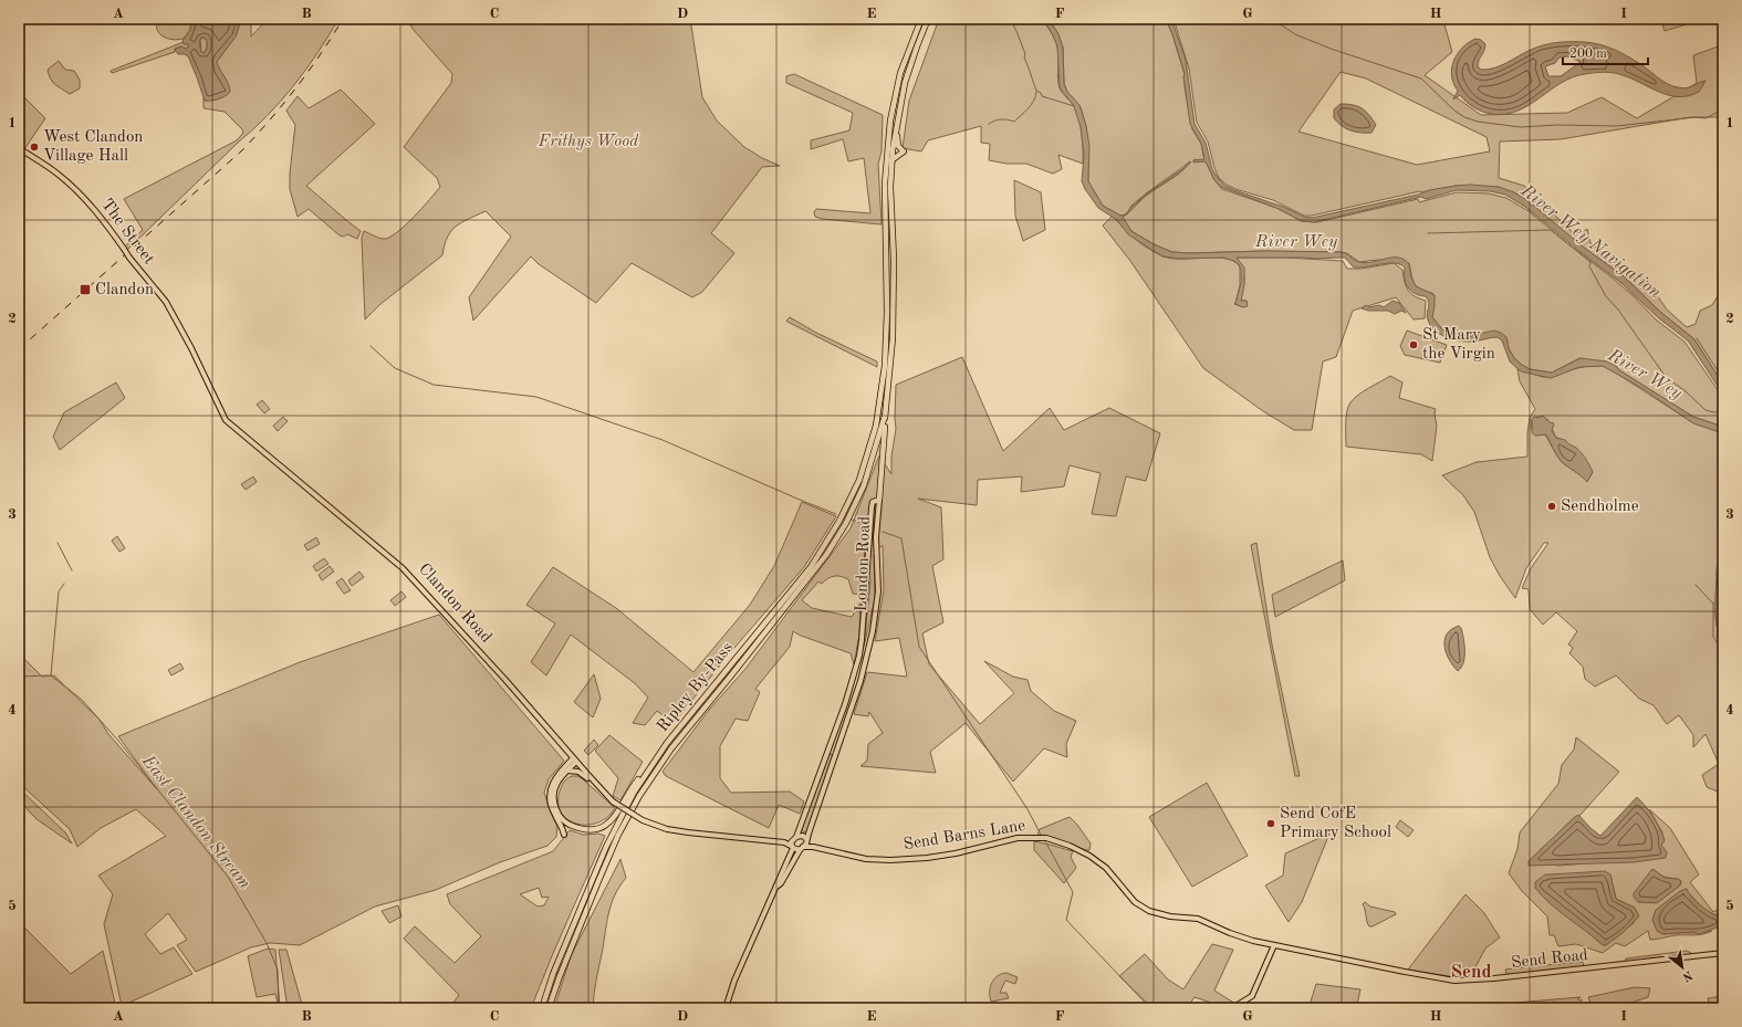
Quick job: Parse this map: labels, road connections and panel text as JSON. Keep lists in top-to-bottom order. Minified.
{"streets":{"highway":["Ripley By-Pass"],"main road":["The Street","London Road","Clandon Road","Send Barns Lane","Send Road"]},"crossings":[["The Street","Clandon Road"],["London Road","Clandon Road"],["London Road","Send Barns Lane"],["Clandon Road","Send Barns Lane"],["Send Barns Lane","Send Road"]],"districts":["Send"],"water":["River Wey","River Wey Navigation","East Clandon Stream"],"parks":["Frithys Wood"],"places":{"other":["West Clandon Village Hall","St Mary the Virgin","Sendholme","Send CofE Primary School"],"transit":["Clandon"]},"scale_bar":"200 m","north":"bottom right","grid":{"columns":["A","B","C","D","E","F","G","H","I"],"rows":["1","2","3","4","5"]}}
